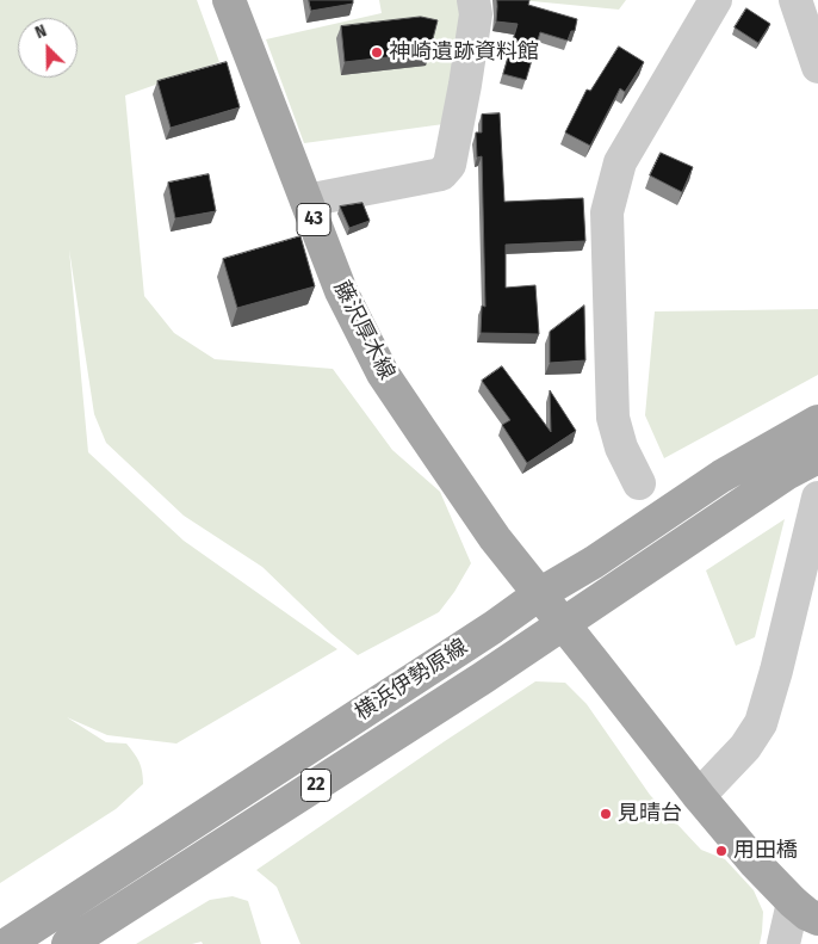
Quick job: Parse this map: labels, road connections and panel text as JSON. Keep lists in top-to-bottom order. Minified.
{"streets":{"main road":["43","藤沢厚木線","横浜伊勢原線","22"]},"crossings":[["藤沢厚木線","横浜伊勢原線"]],"places":["神崎遺跡資料館","見晴台","用田橋"],"north":"top left"}
